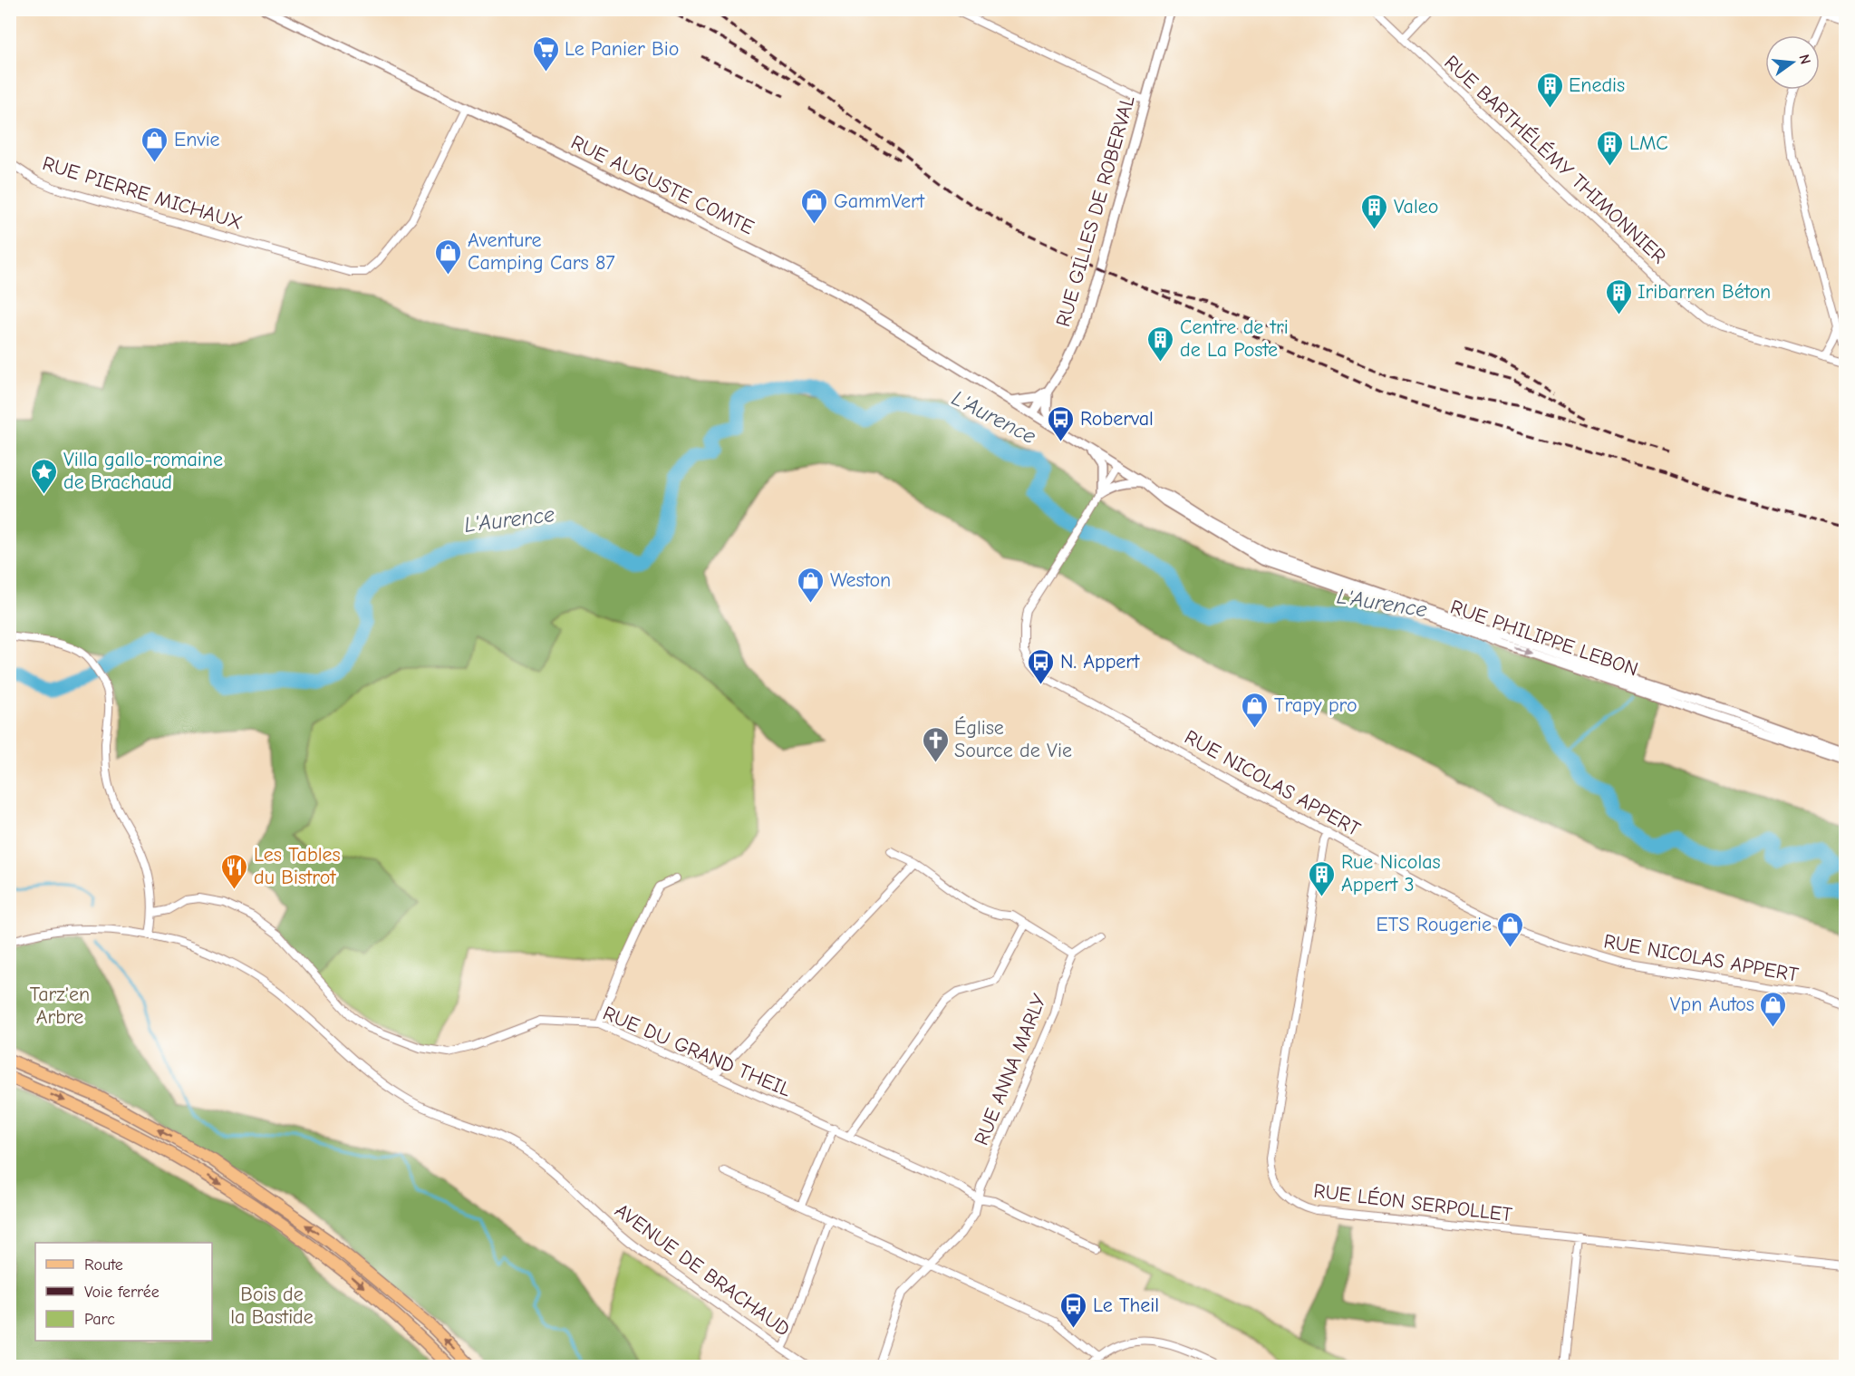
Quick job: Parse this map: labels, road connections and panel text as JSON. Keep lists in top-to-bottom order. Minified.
{"streets":{"street":["RUE BARTHÉLÉMY THIMONNIER","RUE AUGUSTE COMTE","RUE PIERRE MICHAUX","RUE GILLES DE ROBERVAL","RUE PHILIPPE LEBON","RUE NICOLAS APPERT","RUE DU GRAND THEIL","RUE ANNA MARLY","RUE LÉON SERPOLLET","AVENUE DE BRACHAUD"]},"crossings":[["RUE AUGUSTE COMTE","RUE PIERRE MICHAUX"],["RUE AUGUSTE COMTE","RUE GILLES DE ROBERVAL"],["RUE AUGUSTE COMTE","RUE PHILIPPE LEBON"],["RUE GILLES DE ROBERVAL","RUE PHILIPPE LEBON"],["RUE PHILIPPE LEBON","RUE NICOLAS APPERT"],["RUE NICOLAS APPERT","RUE LÉON SERPOLLET"],["RUE DU GRAND THEIL","RUE ANNA MARLY"]],"water":["L'Aurence"],"parks":["Tarz'en Arbre","Bois de la Bastide"],"places":{"supermarket":["Le Panier Bio"],"building":["Enedis","LMC","Valeo","Iribarren Béton","Centre de tri de La Poste","Rue Nicolas Appert 3"],"shop":["Envie","GammVert","Aventure Camping Cars 87","Weston","Trapy pro","ETS Rougerie","Vpn Autos"],"bus stop":["Roberval","N. Appert","Le Theil"],"place":["Villa gallo-romaine de Brachaud"],"church":["Église Source de Vie"],"restaurant":["Les Tables du Bistrot"]},"legend":["Route","Voie ferrée","Parc"],"north":"right"}
